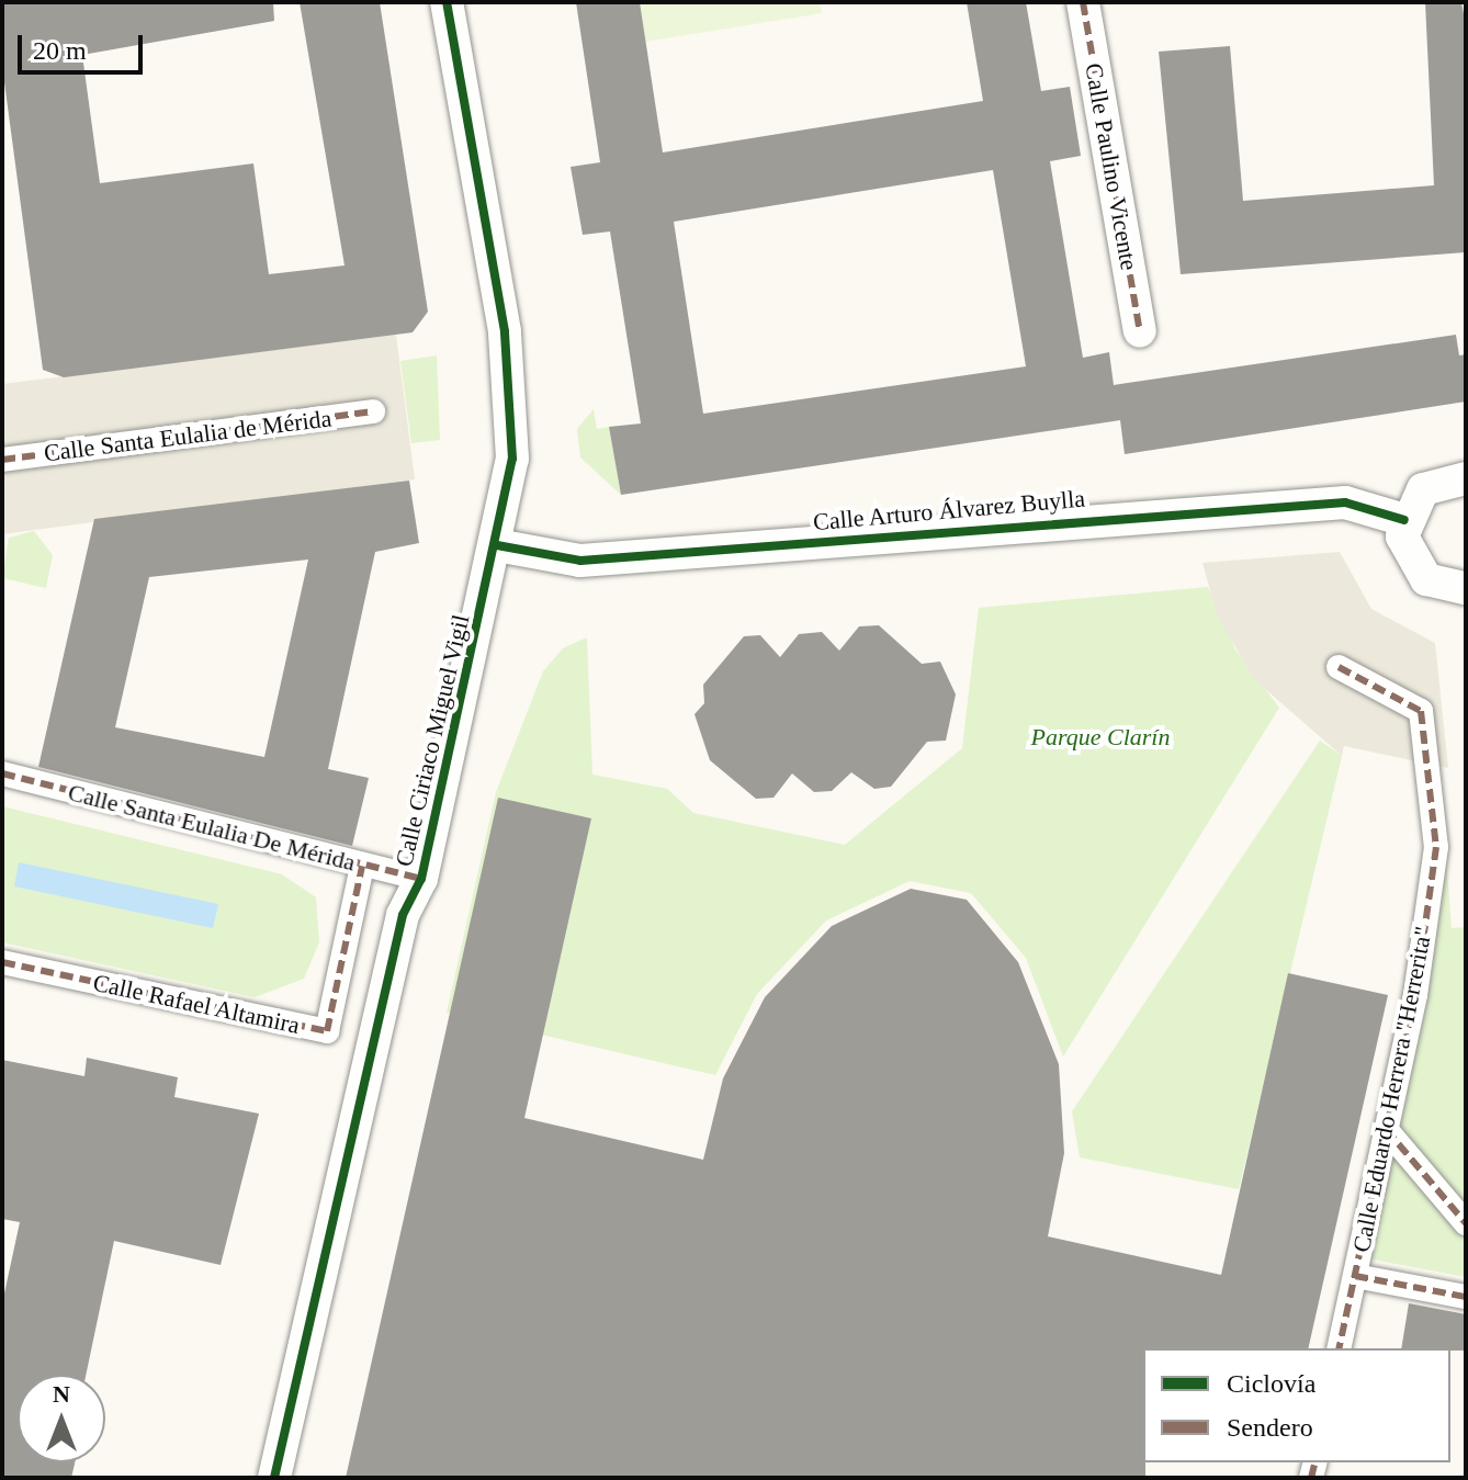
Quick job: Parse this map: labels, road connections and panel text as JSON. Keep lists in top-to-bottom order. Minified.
{"streets":{"street":["Calle Paulino Vicente","Calle Santa Eulalia de Mérida","Calle Arturo Álvarez Buylla","Calle Ciriaco Miguel Vigil","Calle Santa Eulalia De Mérida","Calle Rafael Altamira","Calle Eduardo Herrera \"Herrerita\""]},"crossings":[["Calle Arturo Álvarez Buylla","Calle Ciriaco Miguel Vigil"],["Calle Ciriaco Miguel Vigil","Calle Santa Eulalia De Mérida"],["Calle Santa Eulalia De Mérida","Calle Rafael Altamira"]],"parks":["Parque Clarín"],"legend":["Ciclovía","Sendero"],"scale_bar":"20 m","north":"top"}
